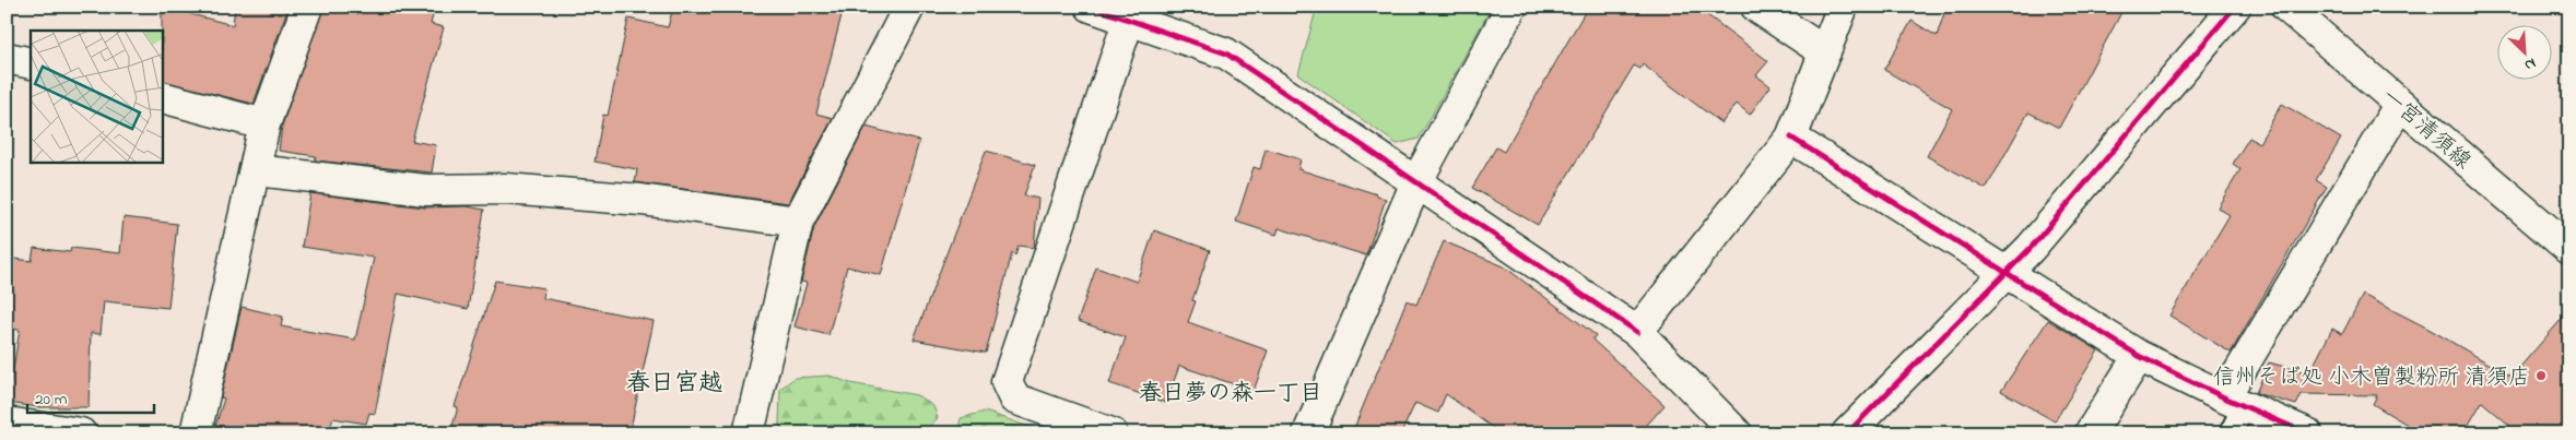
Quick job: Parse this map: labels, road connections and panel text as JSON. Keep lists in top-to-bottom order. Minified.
{"streets":{"street":["一宮清須線"]},"districts":["春日宮越","春日夢の森一丁目"],"places":["信州そば処 小木曽製粉所 清須店"],"scale_bar":"20 m","north":"bottom right"}
